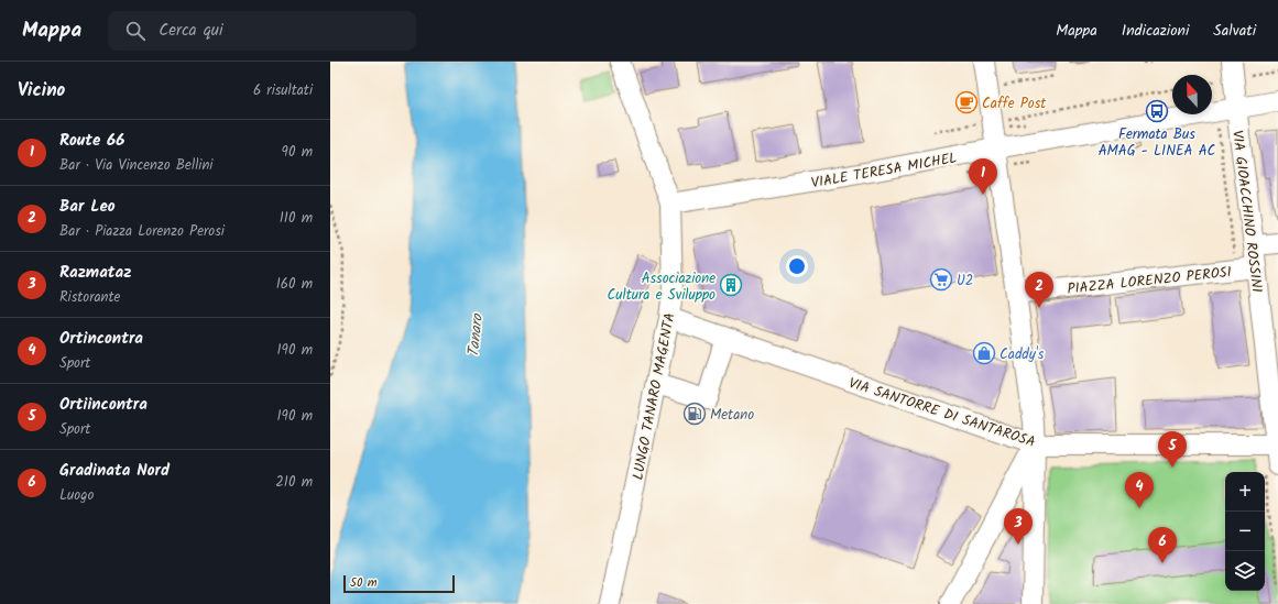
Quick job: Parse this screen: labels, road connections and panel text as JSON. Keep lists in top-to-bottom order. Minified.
{"streets":{"street":["VIALE TERESA MICHEL","VIA GIOACCHINO ROSSINI","PIAZZA LORENZO PEROSI","LUNGO TANARO MAGENTA","VIA SANTORRE DI SANTAROSA"]},"crossings":[["VIALE TERESA MICHEL","VIA GIOACCHINO ROSSINI"],["VIALE TERESA MICHEL","LUNGO TANARO MAGENTA"],["VIA GIOACCHINO ROSSINI","PIAZZA LORENZO PEROSI"],["VIA GIOACCHINO ROSSINI","VIA SANTORRE DI SANTAROSA"],["LUNGO TANARO MAGENTA","VIA SANTORRE DI SANTAROSA"]],"water":["Tanaro"],"places":{"cafe":["Caffe Post"],"bus stop":["Fermata Bus AMAG - LINEA AC"],"supermarket":["U2"],"building":["Associazione Cultura e Sviluppo"],"shop":["Caddy's"],"fuel station":["Metano"]},"scale_bar":"50 m","north":"top","page":{"header":"Mappa","search":"Cerca qui","nav":["Mappa","Indicazioni","Salvati"],"heading":["Vicino","6 risultati"],"list":[{"mark":"1","name":"Route 66","note":"Bar · Via Vincenzo Bellini","value":"90 m"},{"mark":"2","name":"Bar Leo","note":"Bar · Piazza Lorenzo Perosi","value":"110 m"},{"mark":"3","name":"Razmataz","note":"Ristorante","value":"160 m"},{"mark":"4","name":"Ortincontra","note":"Sport","value":"190 m"},{"mark":"5","name":"Ortiincontra","note":"Sport","value":"190 m"},{"mark":"6","name":"Gradinata Nord","note":"Luogo","value":"210 m"}],"pins":["1","2","5","4","3","6"],"map_buttons":["+","−"],"scale":"50 m"}}
